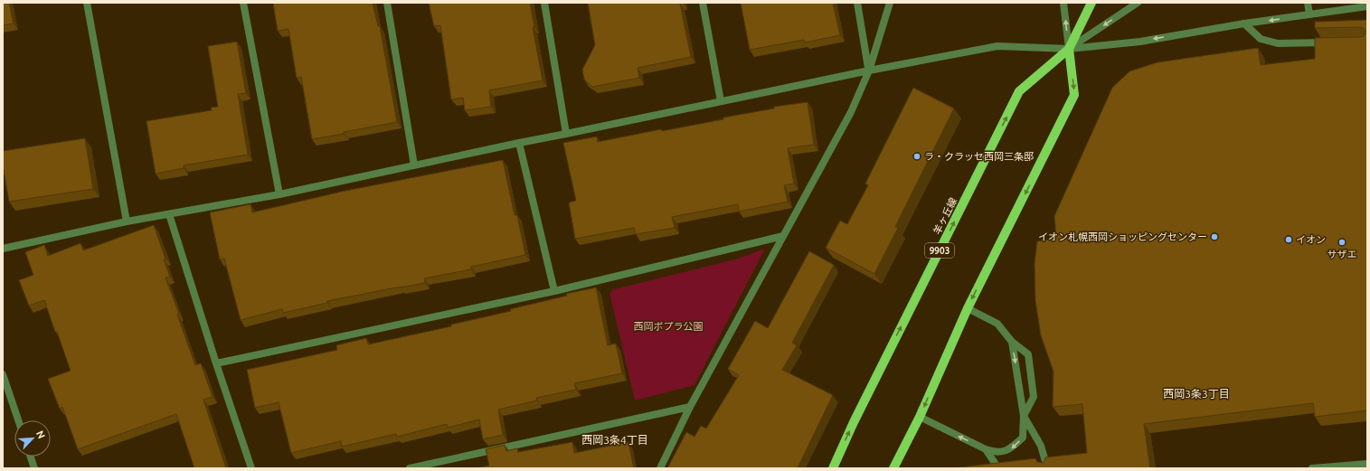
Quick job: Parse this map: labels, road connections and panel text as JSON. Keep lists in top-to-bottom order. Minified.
{"streets":{"main road":["羊ヶ丘線","9903"]},"districts":["西岡3条3丁目","西岡3条4丁目"],"parks":["西岡ポプラ公園"],"places":["ラ・クラッセ西岡三条邸","イオン札幌西岡ショッピングセンター","イオン","サザエ"],"north":"top right"}
